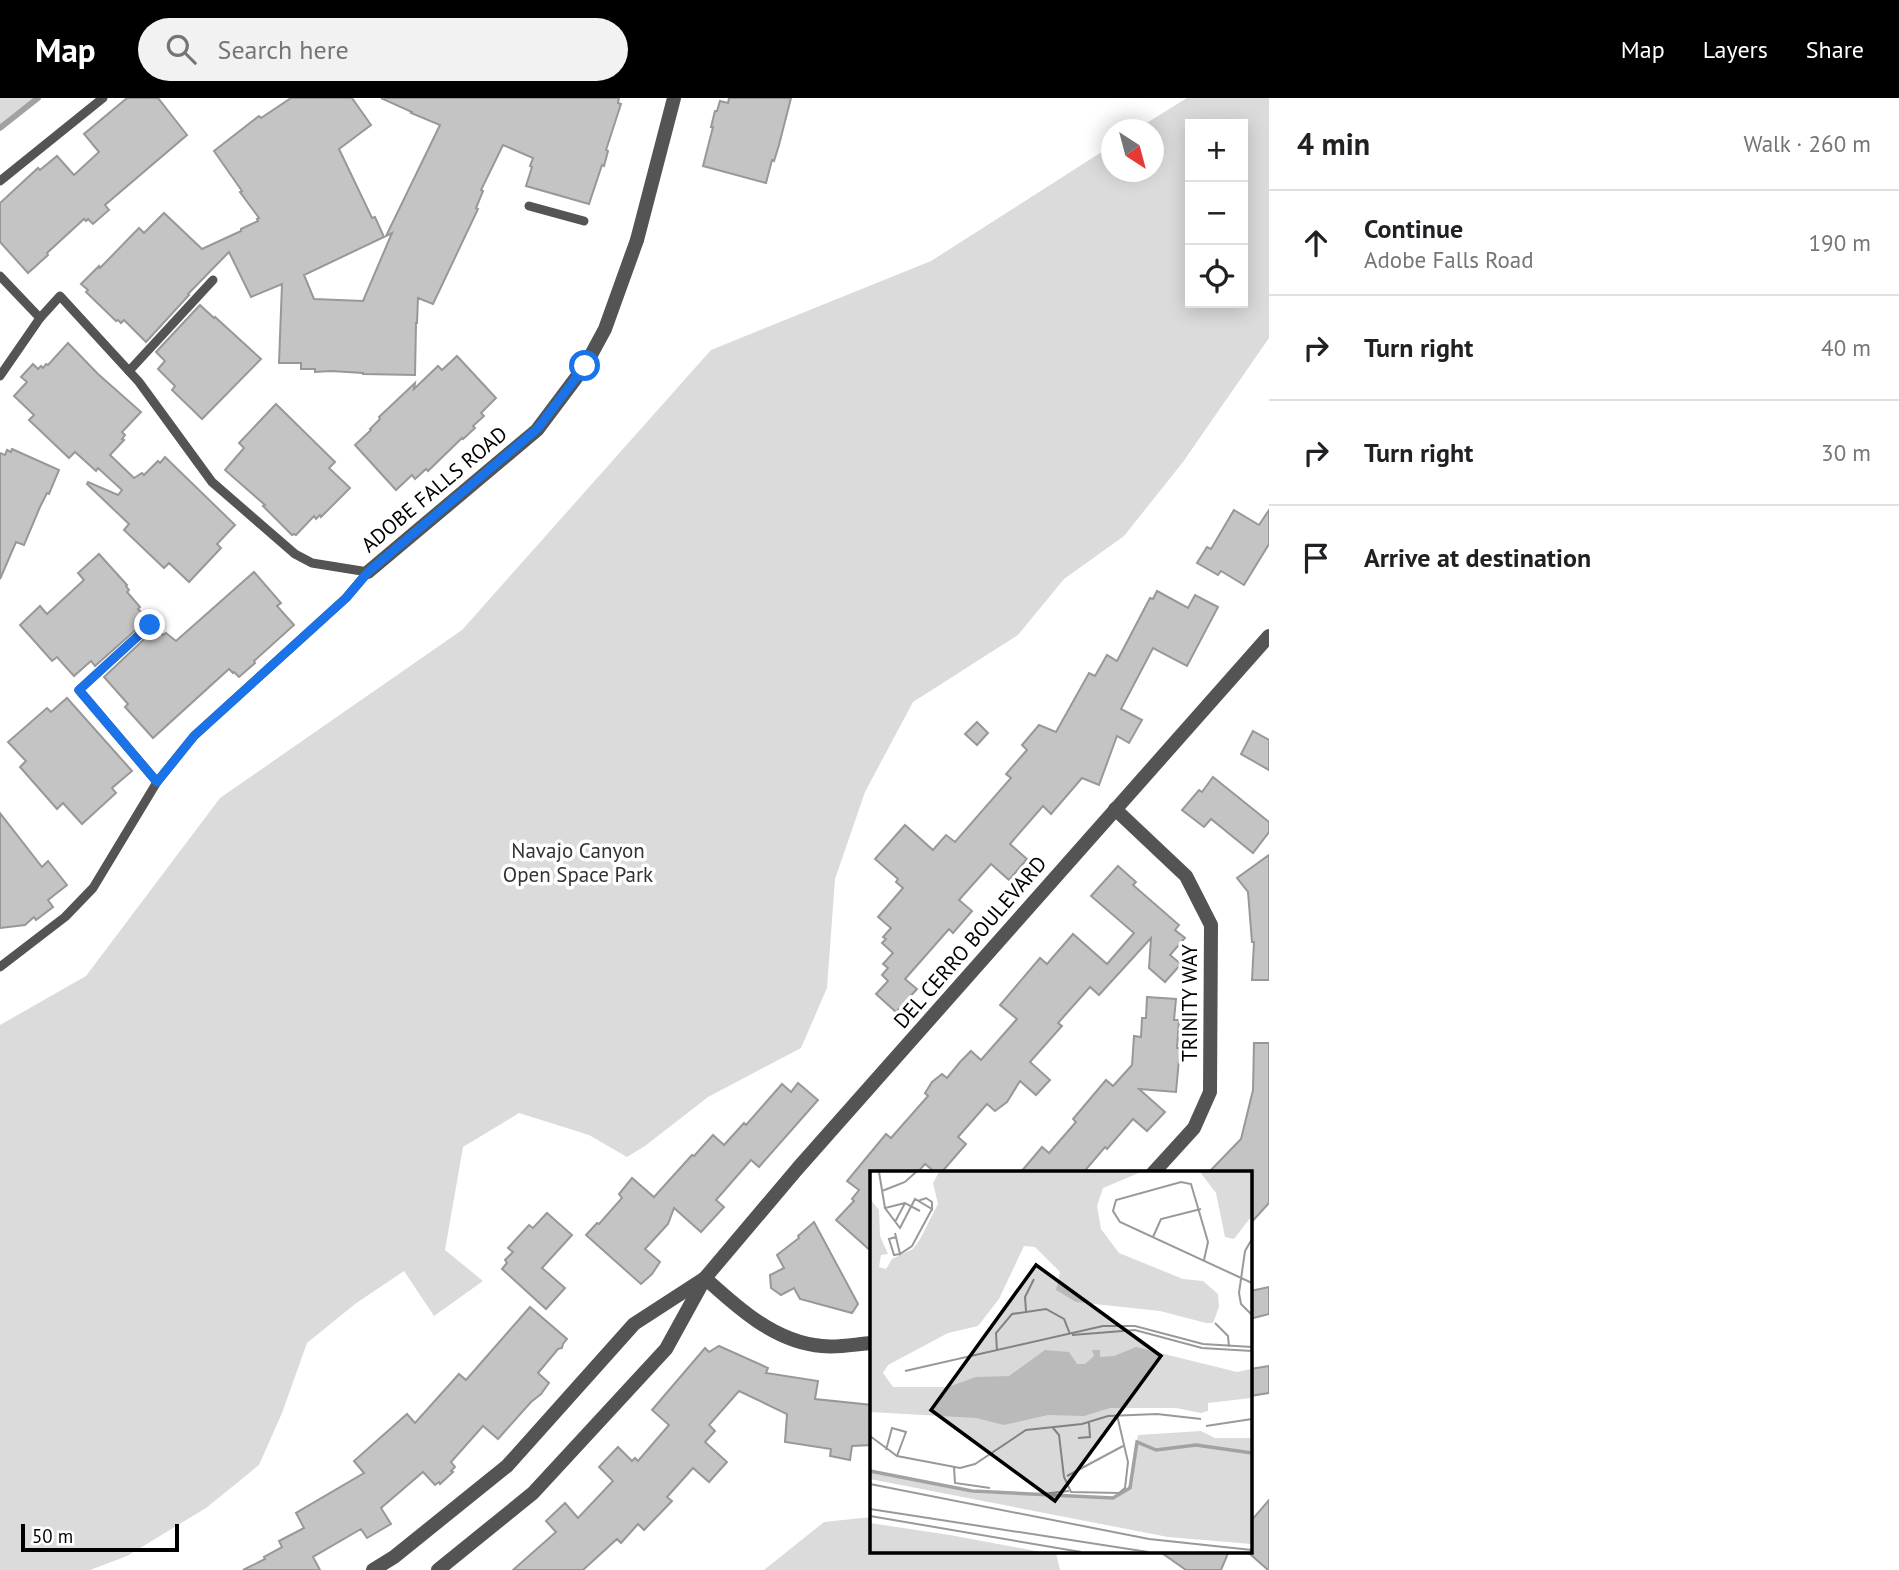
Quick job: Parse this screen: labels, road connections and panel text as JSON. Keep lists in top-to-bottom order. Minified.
{"streets":{"street":["ADOBE FALLS ROAD","DEL CERRO BOULEVARD","TRINITY WAY"]},"crossings":[["DEL CERRO BOULEVARD","TRINITY WAY"]],"parks":["Navajo Canyon Open Space Park"],"scale_bar":"50 m","north":"bottom right","page":{"header":"Map","search":"Search here","nav":["Map","Layers","Share"],"heading":["4 min","Walk · 260 m"],"map_buttons":["+","−"],"list":[["Continue","Adobe Falls Road","190 m"],["Turn right","40 m"],["Turn right","30 m"],"Arrive at destination"],"scale":"50 m"}}
